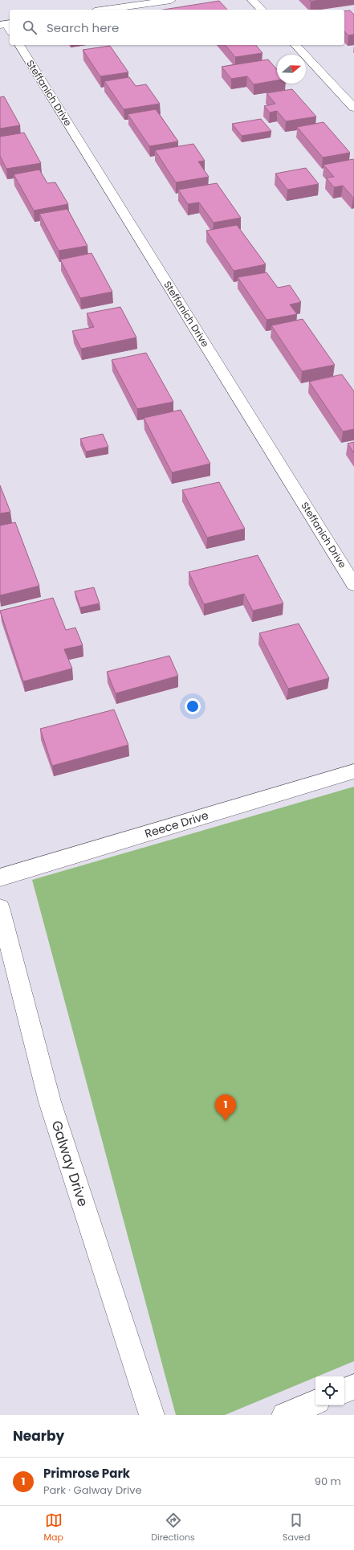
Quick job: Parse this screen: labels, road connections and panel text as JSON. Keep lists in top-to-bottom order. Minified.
{"streets":{"street":["Steffanich Drive","Reece Drive","Galway Drive"]},"north":"right","page":{"search":"Search here","pins":"1","heading":"Nearby","list":[{"mark":"1","name":"Primrose Park","note":"Park · Galway Drive","value":"90 m"}],"nav":["Map","Directions","Saved"]}}
